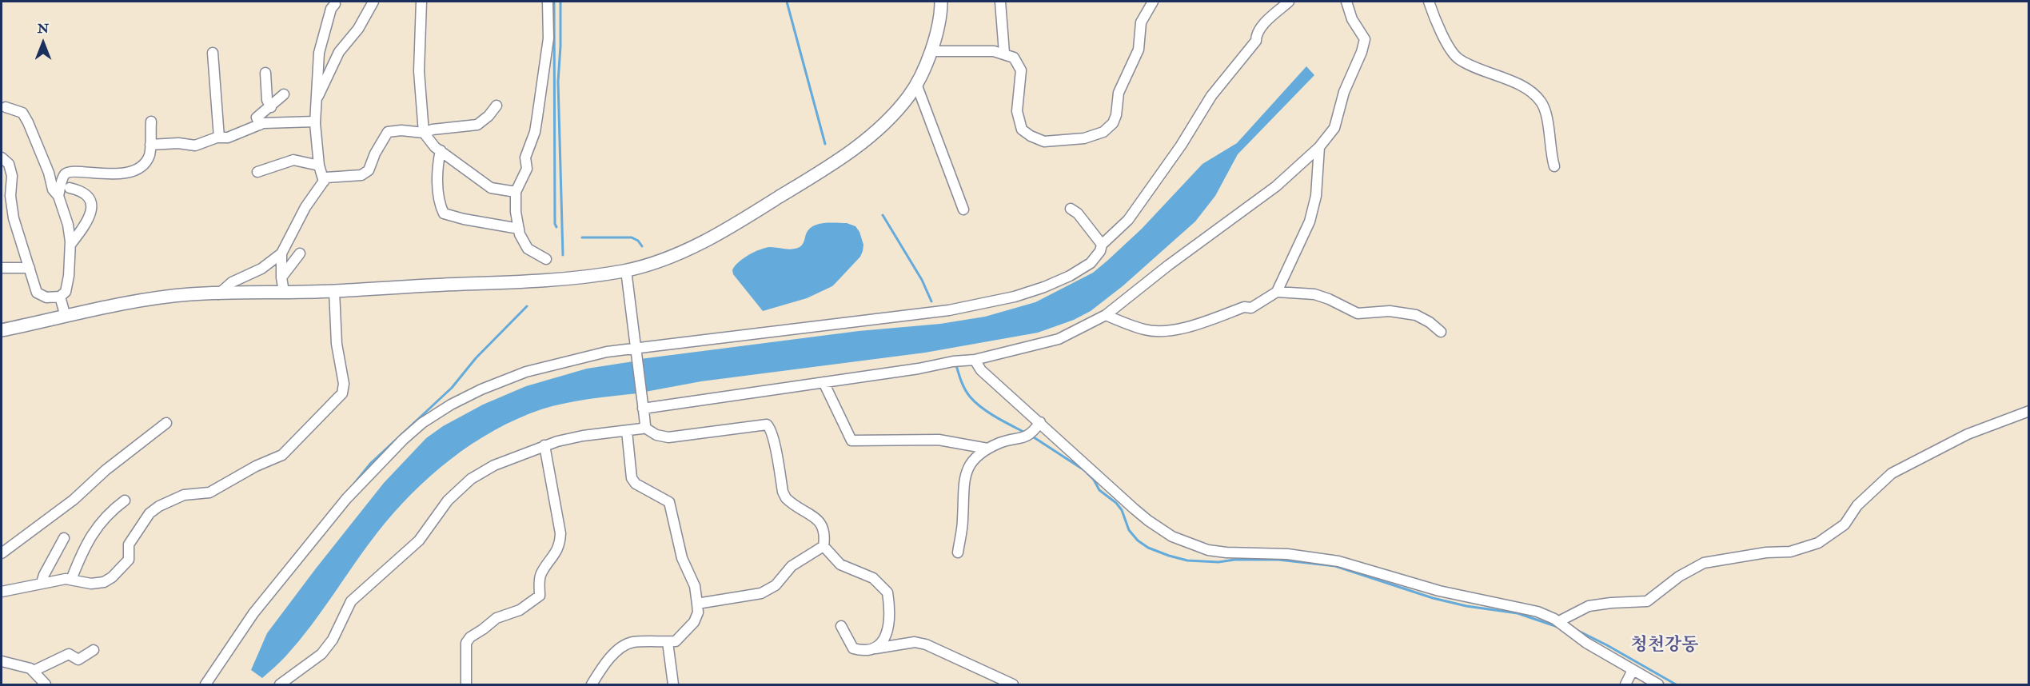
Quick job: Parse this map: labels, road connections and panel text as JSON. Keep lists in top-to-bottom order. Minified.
{"districts":["청천강동"],"north":"top"}
